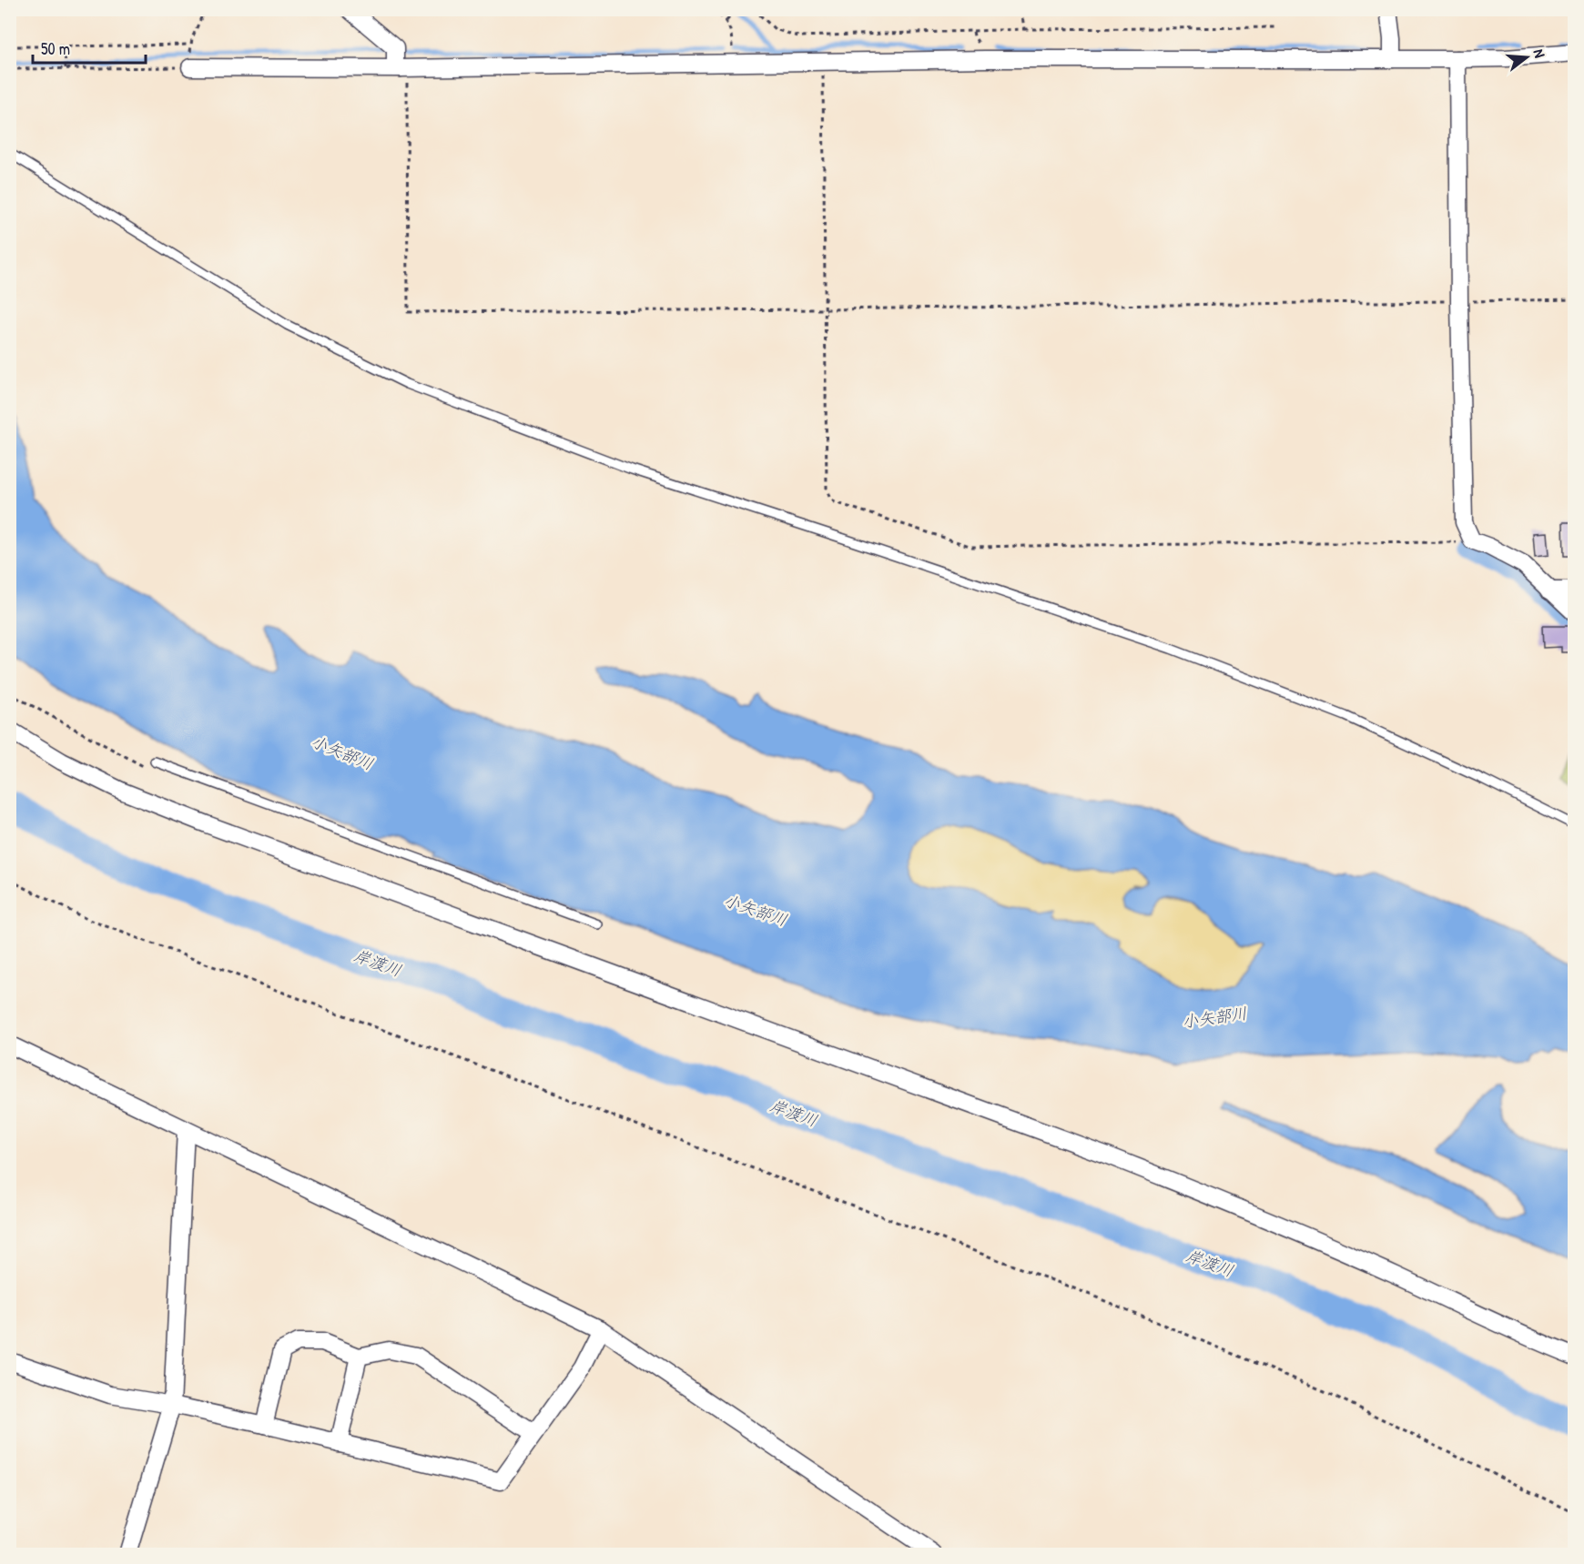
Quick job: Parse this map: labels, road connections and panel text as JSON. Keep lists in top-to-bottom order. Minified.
{"water":["小矢部川","岸渡川"],"scale_bar":"50 m","north":"right"}
